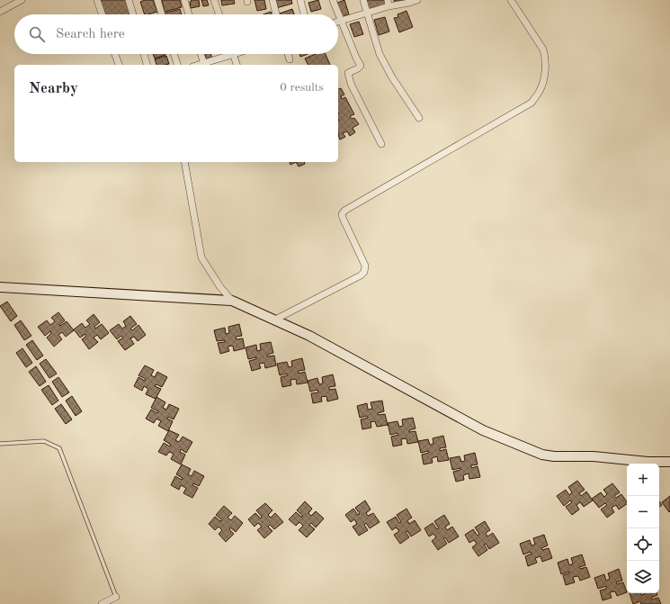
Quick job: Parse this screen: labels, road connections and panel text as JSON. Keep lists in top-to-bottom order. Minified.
{"page":{"search":"Search here","heading":["Nearby","0 results"],"map_buttons":["+","−"]}}
